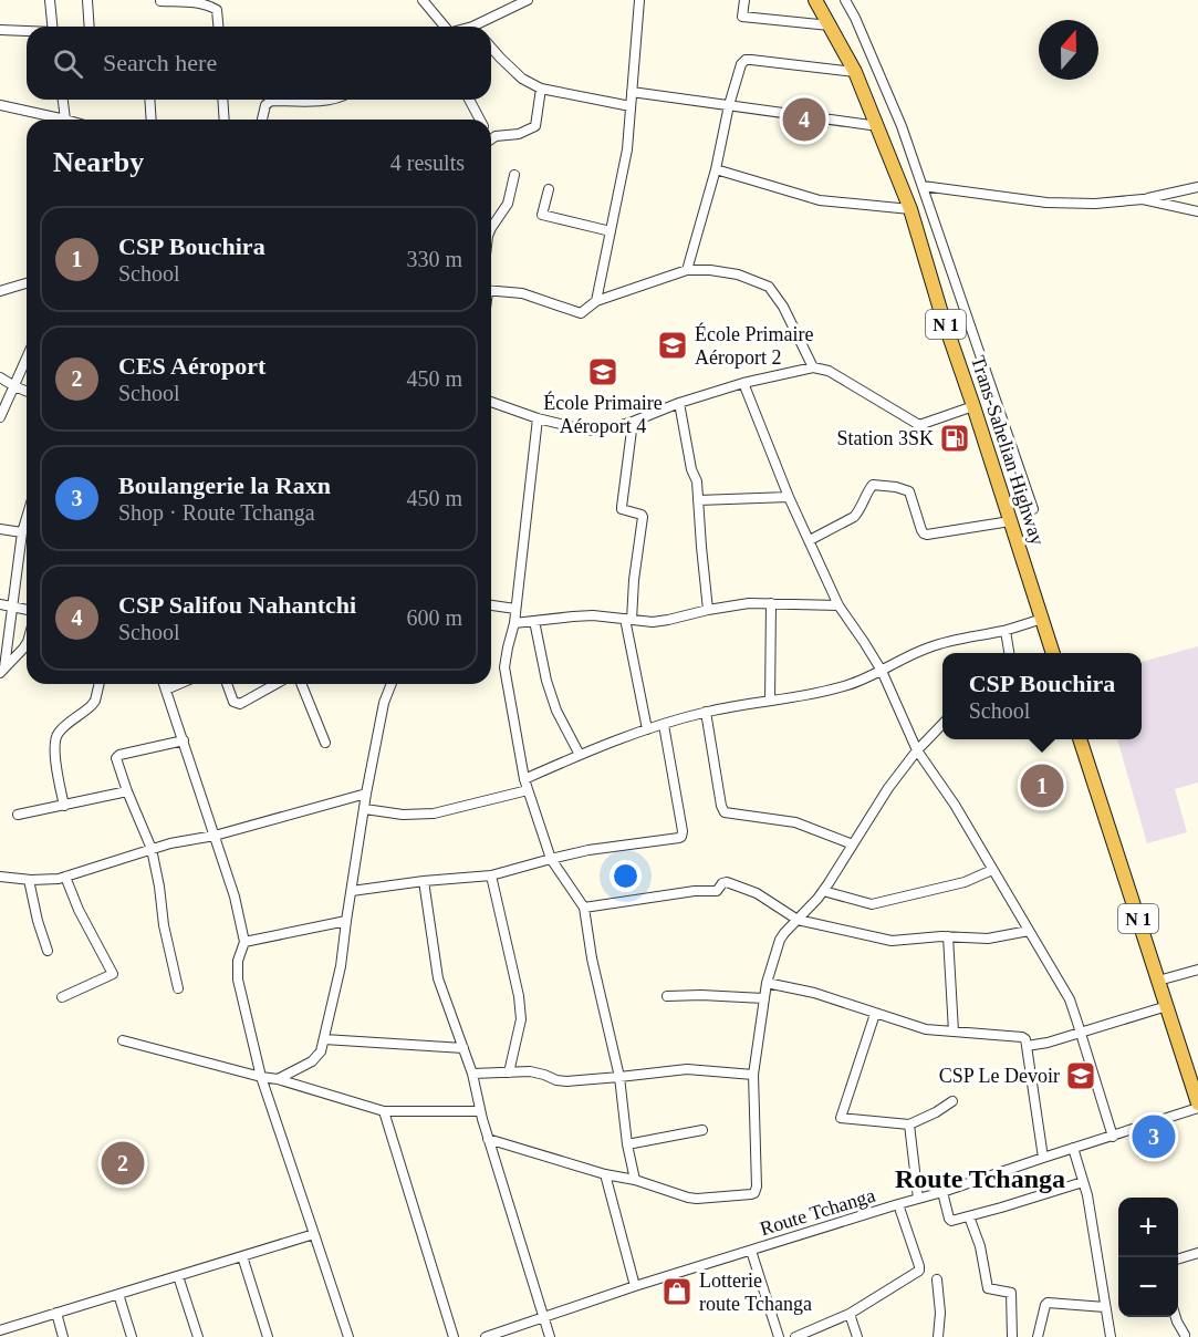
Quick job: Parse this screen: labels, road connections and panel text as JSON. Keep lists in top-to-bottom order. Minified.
{"streets":{"highway":["N 1","Trans-Sahelian Highway"],"street":["Route Tchanga"]},"crossings":[["N 1","Route Tchanga"]],"districts":["Route Tchanga"],"places":{"school or university":["École Primaire Aéroport 2","École Primaire Aéroport 4","CSP Le Devoir"],"fuel station":["Station 3SK"],"shop":["Lotterie route Tchanga"]},"north":"top","page":{"search":"Search here","pins":["4","1","3","2"],"heading":["Nearby","4 results"],"list":[{"mark":"1","name":"CSP Bouchira","note":"School","value":"330 m"},{"mark":"2","name":"CES Aéroport","note":"School","value":"450 m"},{"mark":"3","name":"Boulangerie la Raxn","note":"Shop · Route Tchanga","value":"450 m"},{"mark":"4","name":"CSP Salifou Nahantchi","note":"School","value":"600 m"}],"popup":["CSP Bouchira","School"],"map_buttons":["+","−"]}}
